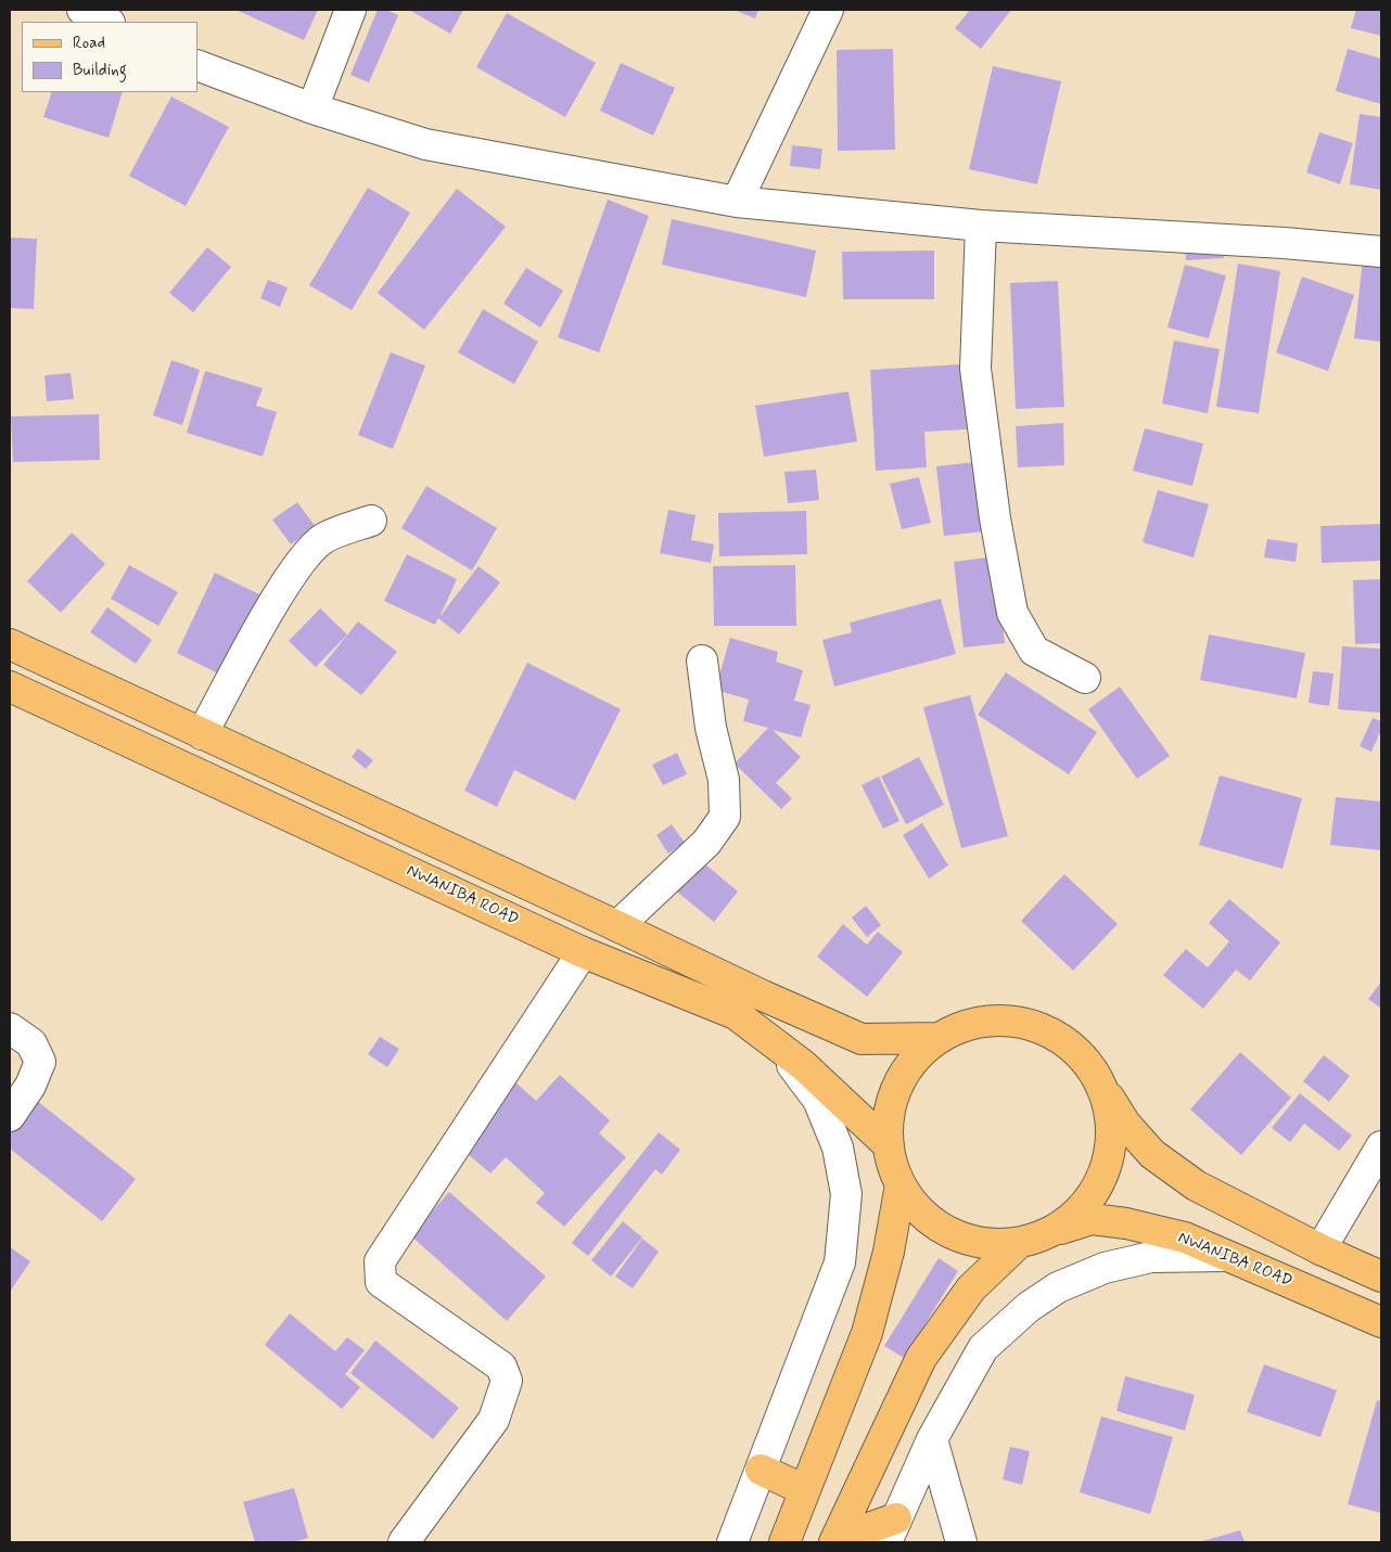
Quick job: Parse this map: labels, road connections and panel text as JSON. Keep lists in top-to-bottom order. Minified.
{"streets":{"main road":["NWANIBA ROAD"]},"legend":["Road","Building"]}
